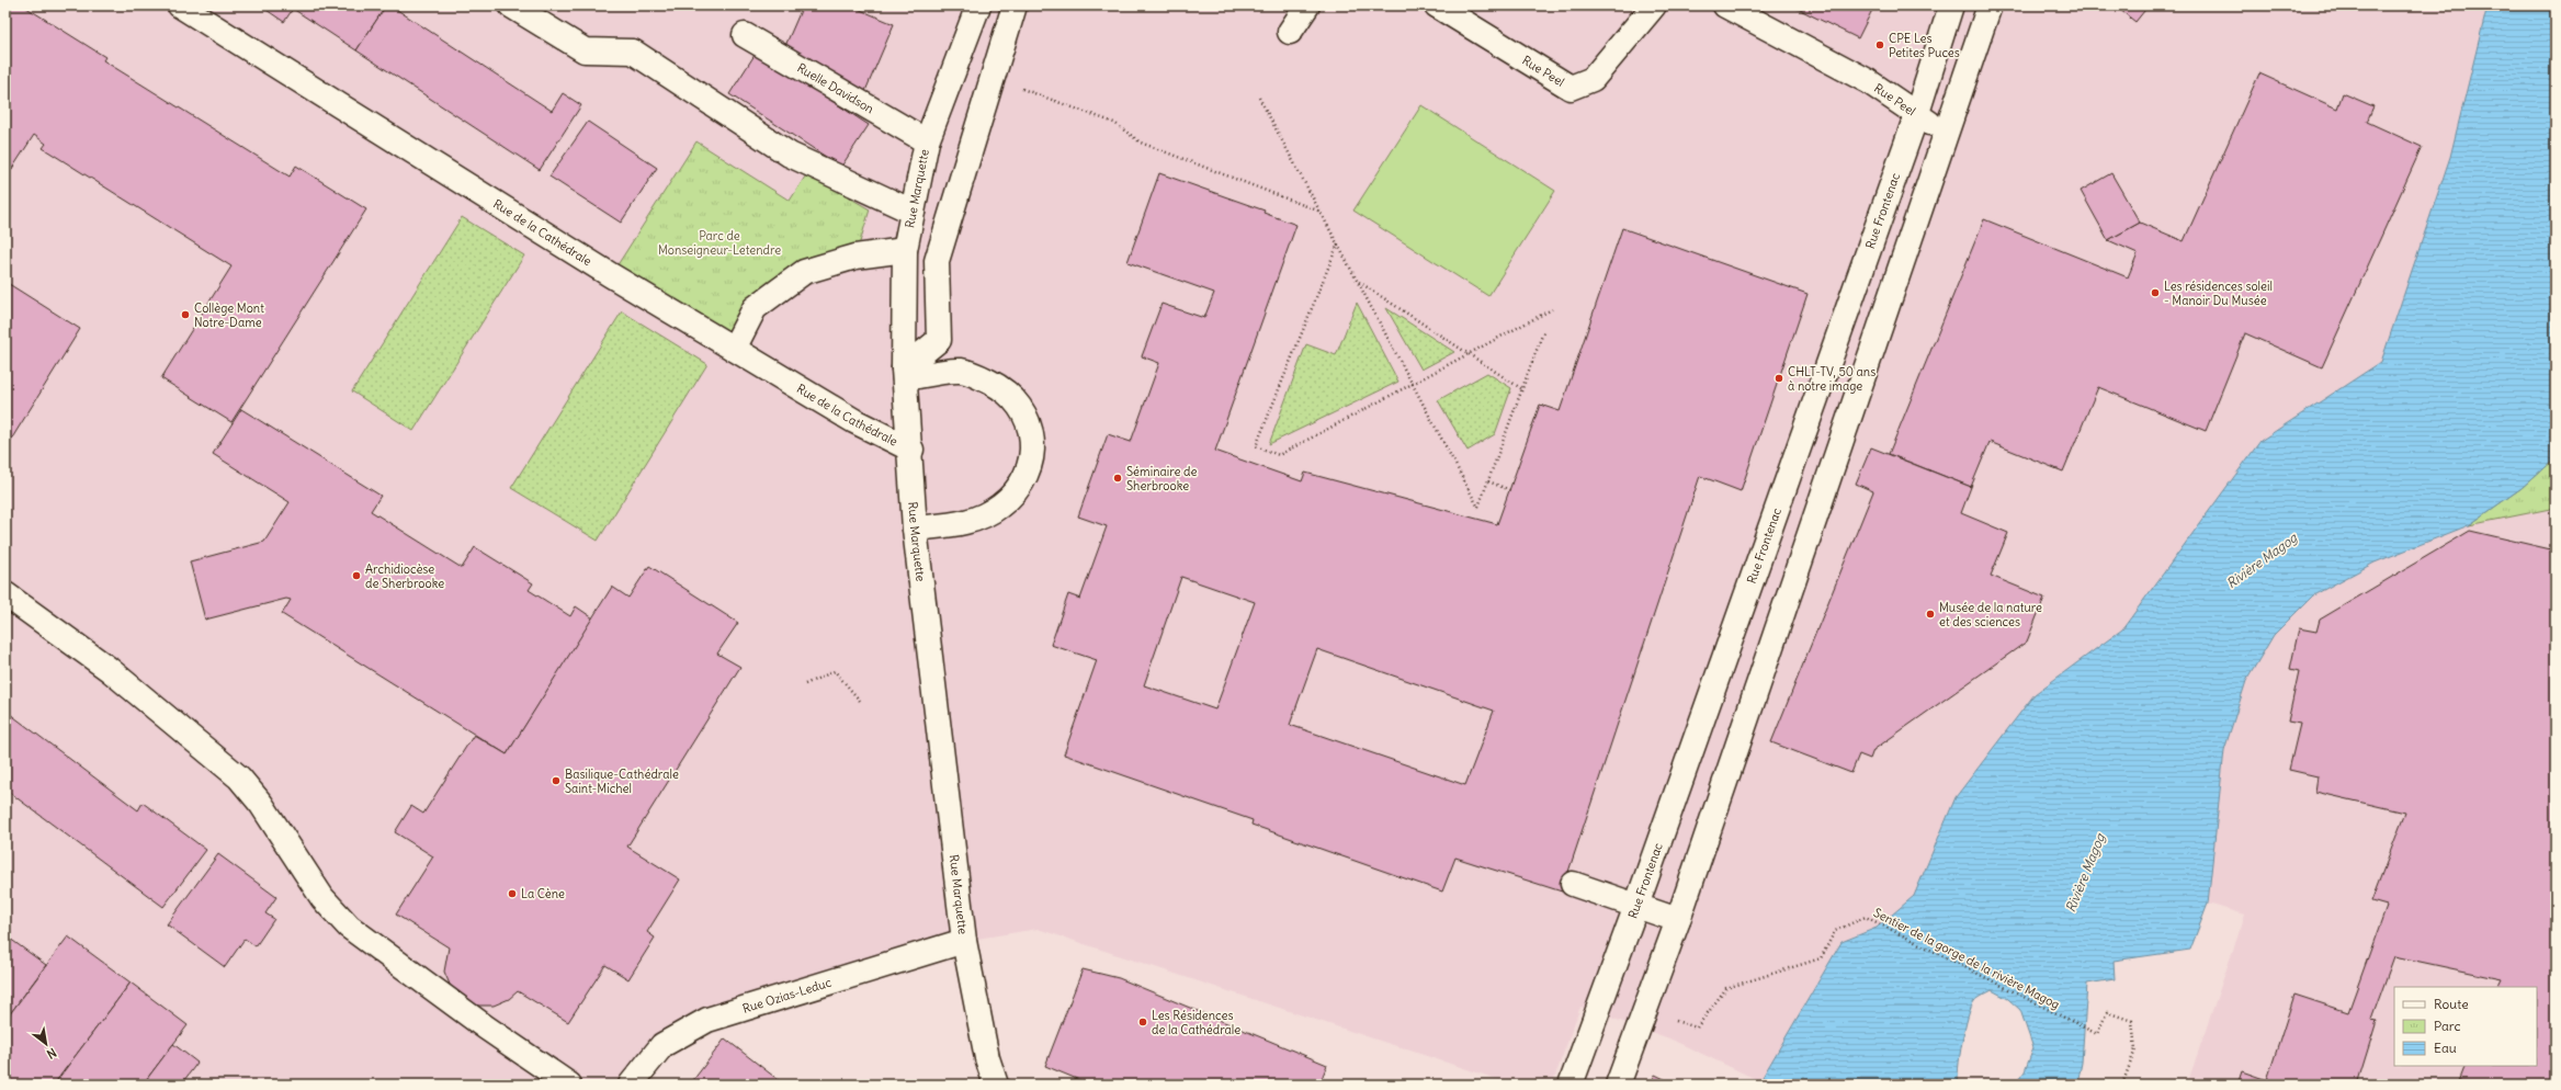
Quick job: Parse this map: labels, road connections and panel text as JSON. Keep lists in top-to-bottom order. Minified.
{"streets":{"street":["Rue Peel","Ruelle Davidson","Rue Marquette","Rue Frontenac","Rue de la Cathédrale","Rue Ozias-Leduc"],"path":["Sentier de la gorge de la rivière Magog"]},"crossings":[["Rue Peel","Rue Frontenac"],["Ruelle Davidson","Rue Marquette"],["Rue Marquette","Rue de la Cathédrale"],["Rue Marquette","Rue Ozias-Leduc"]],"water":["Rivière Magog"],"parks":["Parc de Monseigneur-Letendre"],"places":["CPE Les Petites Puces","Les résidences soleil - Manoir Du Musée","Collège Mont Notre-Dame","CHLT-TV, 50 ans à notre image","Séminaire de Sherbrooke","Archidiocèse de Sherbrooke","Musée de la nature et des sciences","Basilique-Cathédrale Saint-Michel","La Cène","Les Résidences de la Cathédrale"],"legend":["Route","Parc","Eau"],"north":"bottom right"}
